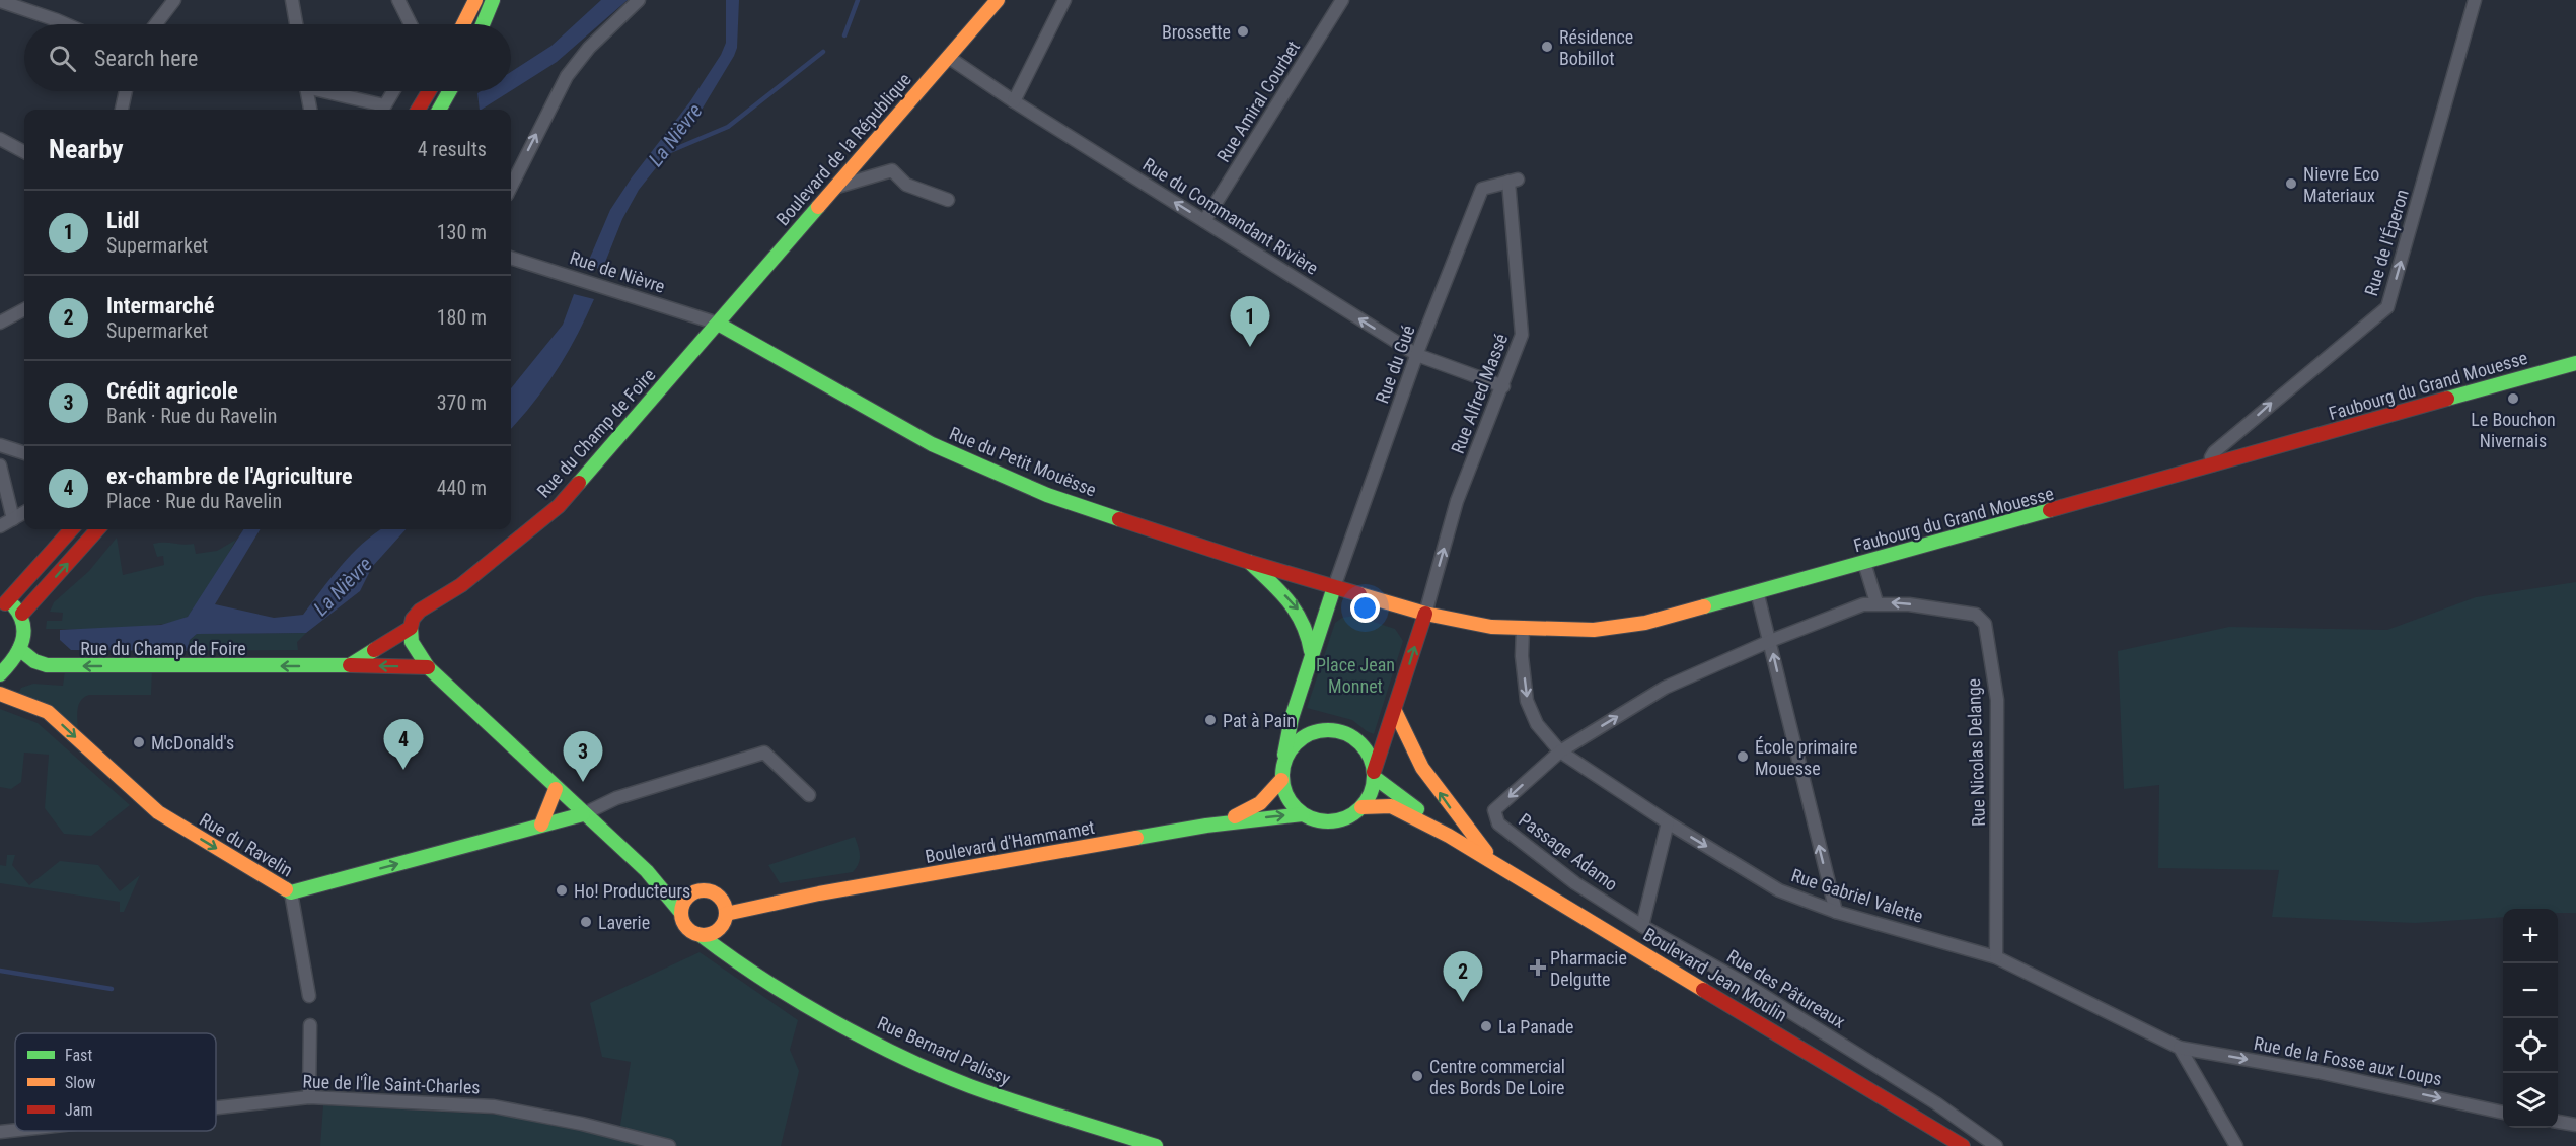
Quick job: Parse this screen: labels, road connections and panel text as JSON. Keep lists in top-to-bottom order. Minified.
{"streets":{"main road":["Boulevard de la République","Faubourg du Grand Mouesse","Rue du Champ de Foire","Rue du Petit Mouësse","Boulevard d'Hammamet","Rue du Ravelin","Boulevard Jean Moulin","Rue Bernard Palissy"],"street":["Rue Amiral Courbet","Rue du Commandant Rivière","Rue de l'Éperon","Rue de Nièvre","Rue du Gué","Rue Alfred Massé","Rue Nicolas Delange","Passage Adamo","Rue Gabriel Valette","Rue des Pâtureaux","Rue de la Fosse aux Loups","Rue de l'Île Saint-Charles"]},"crossings":[["Rue Amiral Courbet","Rue du Commandant Rivière"],["Boulevard de la République","Rue du Commandant Rivière"],["Boulevard de la République","Rue de Nièvre"],["Boulevard de la République","Rue du Champ de Foire"],["Boulevard de la République","Rue du Petit Mouësse"],["Rue du Commandant Rivière","Rue du Gué"],["Rue du Commandant Rivière","Rue Alfred Massé"],["Rue de l'Éperon","Faubourg du Grand Mouesse"],["Rue de Nièvre","Rue du Champ de Foire"],["Rue de Nièvre","Rue du Petit Mouësse"],["Rue du Gué","Faubourg du Grand Mouesse"],["Rue du Gué","Rue Alfred Massé"],["Rue du Gué","Rue du Petit Mouësse"],["Faubourg du Grand Mouesse","Rue Alfred Massé"],["Faubourg du Grand Mouesse","Rue du Petit Mouësse"],["Faubourg du Grand Mouesse","Rue Gabriel Valette"],["Rue du Champ de Foire","Rue du Petit Mouësse"],["Rue Nicolas Delange","Rue Gabriel Valette"],["Boulevard d'Hammamet","Rue Bernard Palissy"],["Passage Adamo","Rue Gabriel Valette"],["Passage Adamo","Rue des Pâtureaux"],["Rue Gabriel Valette","Rue de la Fosse aux Loups"]],"one_way":["Rue du Commandant Rivière","Rue de l'Éperon","Rue Alfred Massé","Rue du Champ de Foire","Rue Nicolas Delange","Rue du Ravelin","Rue Gabriel Valette","Rue de la Fosse aux Loups"],"water":["La Nièvre"],"parks":["Place Jean Monnet"],"places":{"other":["Brossette","Résidence Bobillot","Nievre Eco Materiaux","Le Bouchon Nivernais","Pat à Pain","McDonald's","École primaire Mouesse","Ho! Producteurs","Laverie","La Panade","Centre commercial des Bords De Loire"],"health":["Pharmacie Delgutte"]},"legend":["Fast","Slow","Jam"],"page":{"search":"Search here","heading":["Nearby","4 results"],"list":[{"mark":"1","name":"Lidl","note":"Supermarket","value":"130 m"},{"mark":"2","name":"Intermarché","note":"Supermarket","value":"180 m"},{"mark":"3","name":"Crédit agricole","note":"Bank · Rue du Ravelin","value":"370 m"},{"mark":"4","name":"ex-chambre de l'Agriculture","note":"Place · Rue du Ravelin","value":"440 m"}],"pins":["1","4","3","2"],"map_buttons":["+","−"]}}
